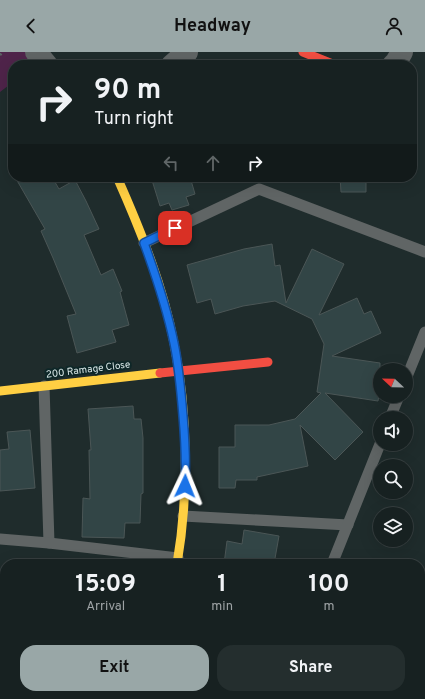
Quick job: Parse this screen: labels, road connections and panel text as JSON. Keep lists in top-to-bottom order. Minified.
{"streets":{"street":["200 Ramage Close"]},"north":"left","page":{"header":"Headway","turn":["90 m","Turn right"],"eta":["15:09","Arrival","1","min","100","m"],"buttons":["Exit","Share"]}}
